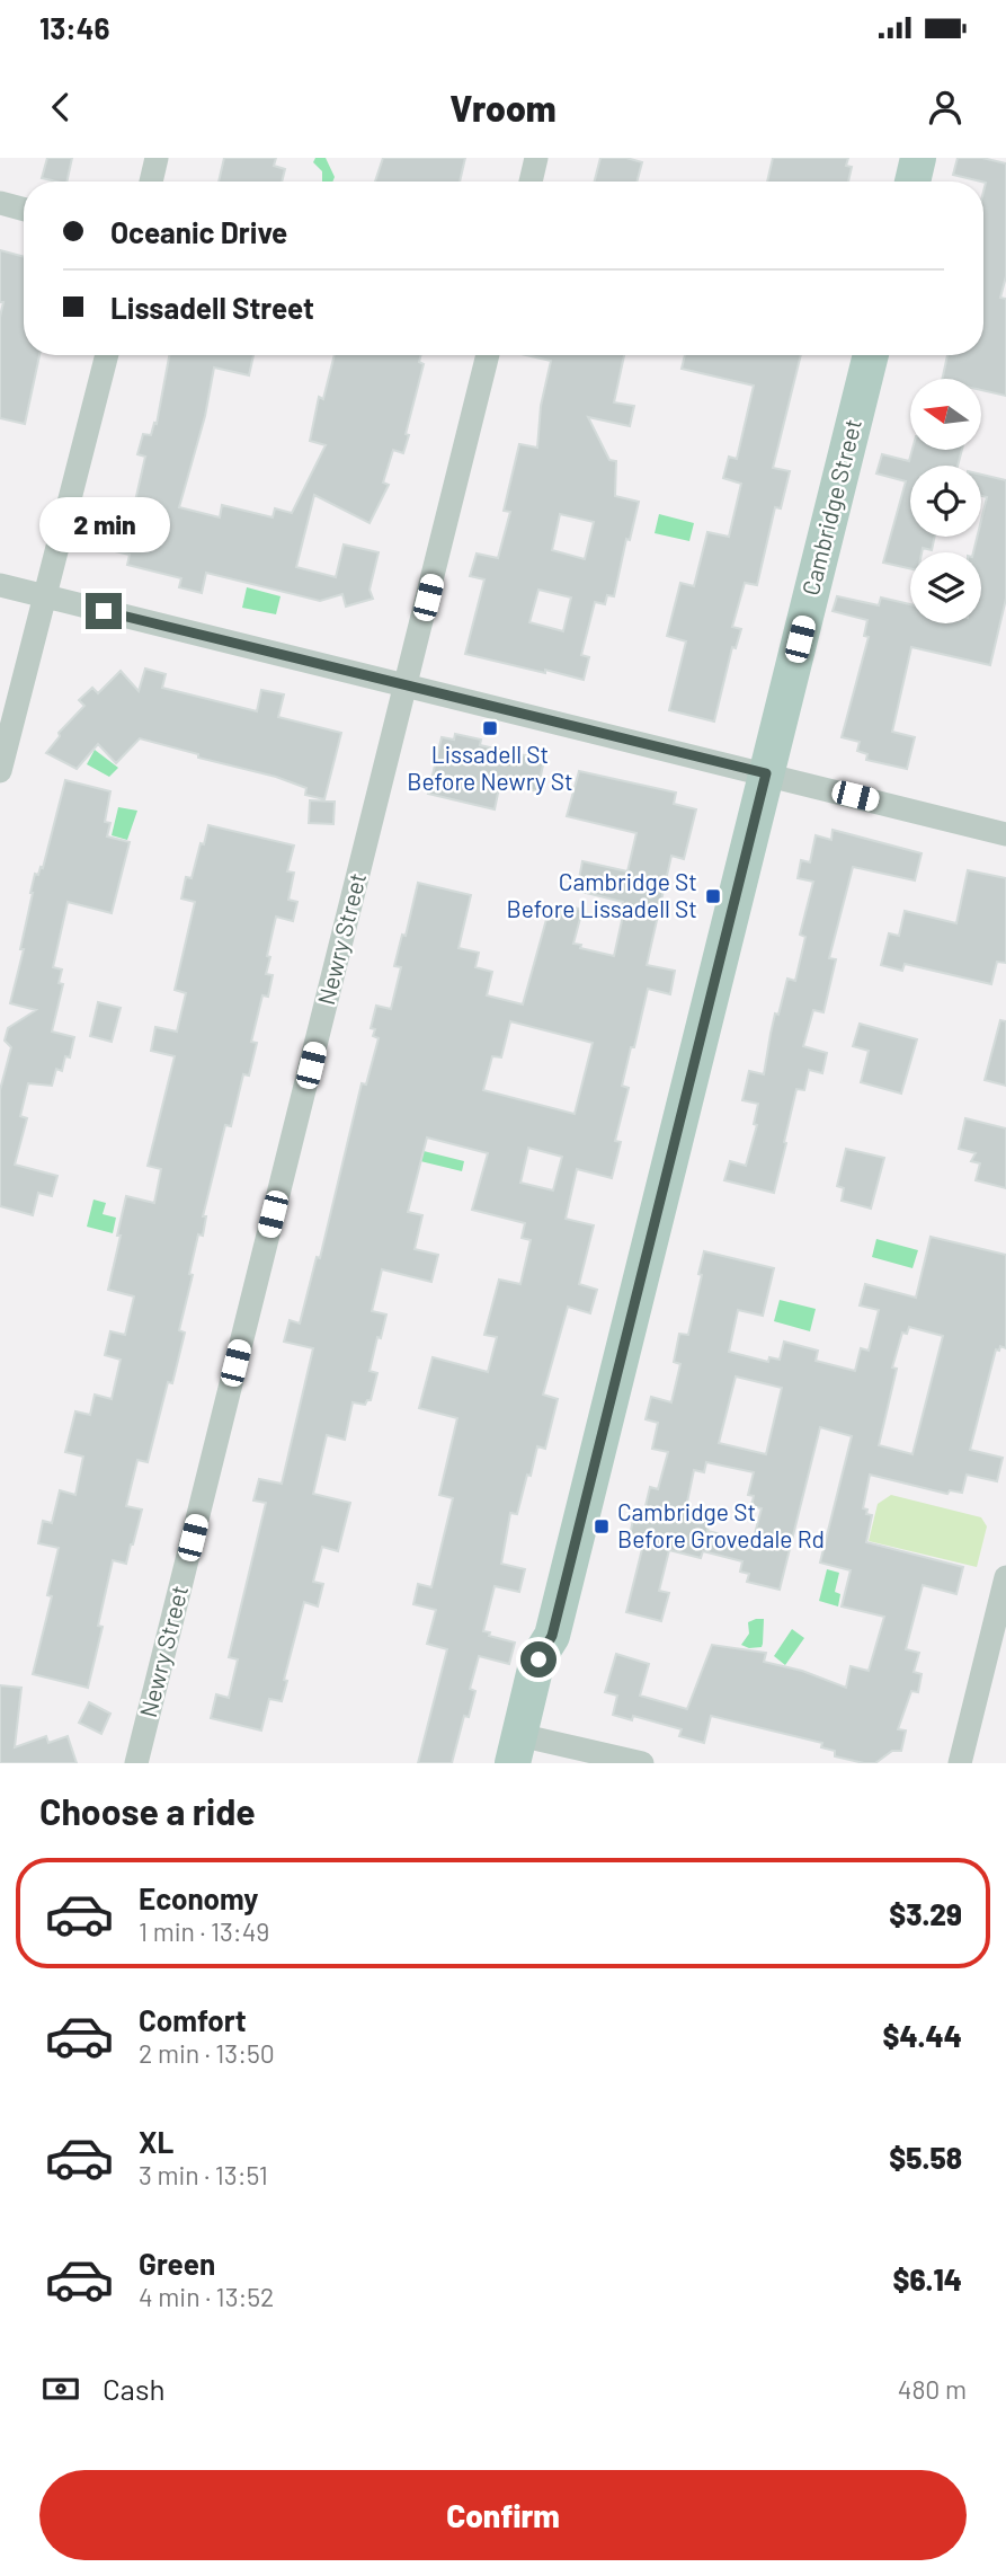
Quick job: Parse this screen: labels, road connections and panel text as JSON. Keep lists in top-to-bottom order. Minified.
{"streets":{"main road":["Cambridge Street"],"street":["Newry Street"]},"places":{"transit":["Lissadell St Before Newry St","Cambridge St Before Lissadell St","Cambridge St Before Grovedale Rd"]},"north":"left","page":{"status":"13:46","header":"Vroom","banner":["Oceanic Drive","Lissadell Street"],"bubble":"2 min","heading":"Choose a ride","list":[{"name":"Economy","note":"1 min · 13:49","value":"$3.29"},{"name":"Comfort","note":"2 min · 13:50","value":"$4.44"},{"name":"XL","note":"3 min · 13:51","value":"$5.58"},{"name":"Green","note":"4 min · 13:52","value":"$6.14"}],"pay":["Cash","480 m"],"buttons":"Confirm"}}
